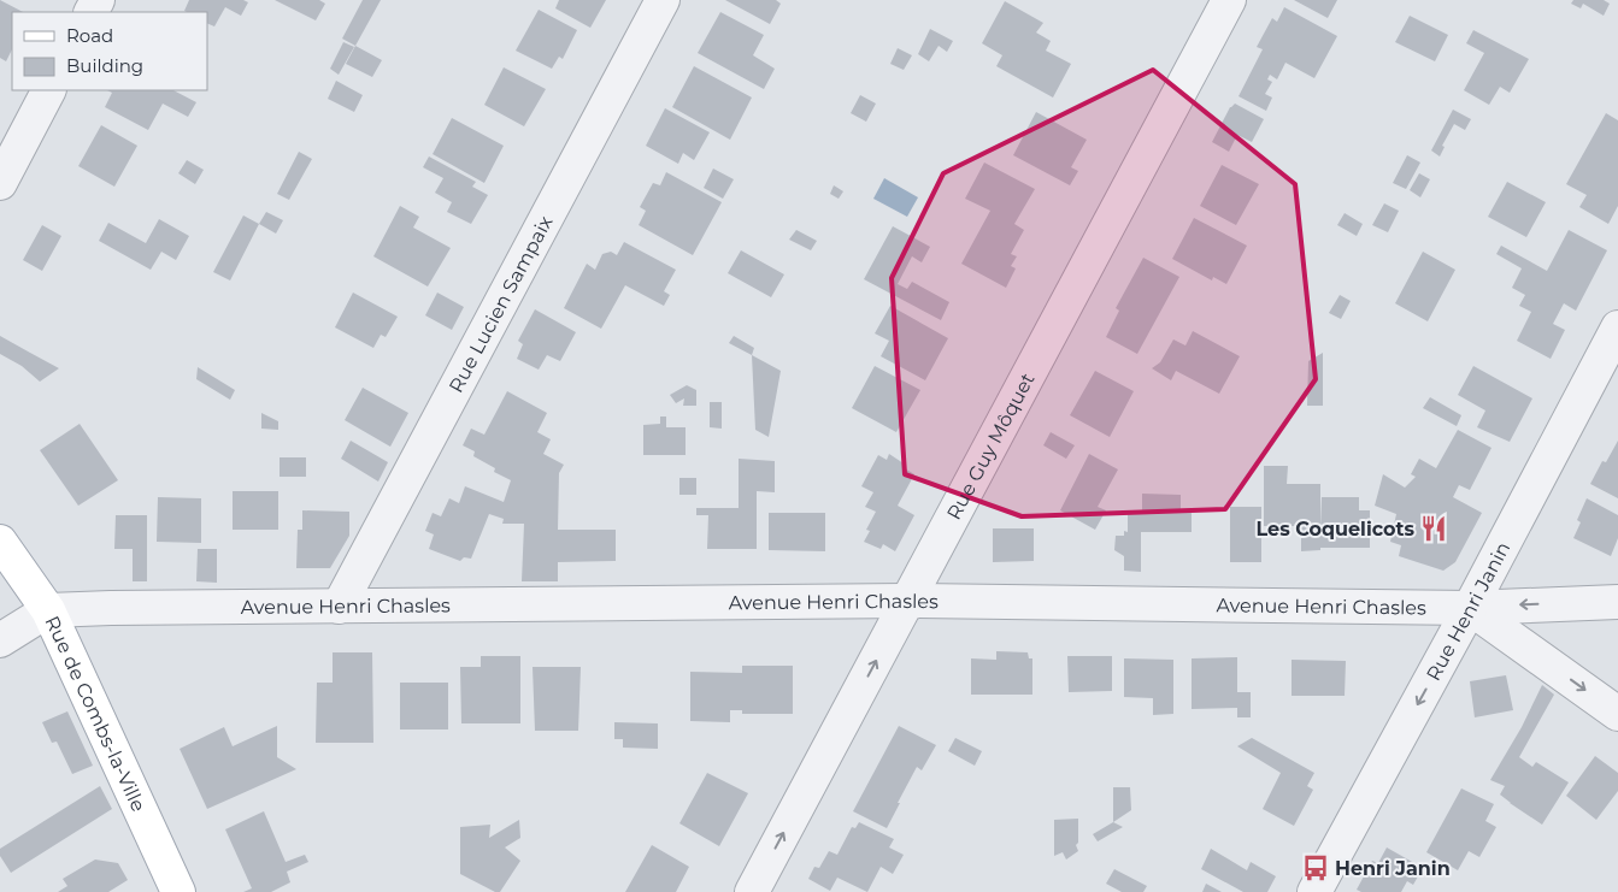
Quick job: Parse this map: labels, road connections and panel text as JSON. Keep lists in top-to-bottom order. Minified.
{"streets":{"main road":["Rue de Combs-la-Ville"],"street":["Rue Lucien Sampaix","Rue Guy Môquet","Avenue Henri Chasles","Rue Henri Janin"]},"crossings":[["Rue Lucien Sampaix","Avenue Henri Chasles"],["Rue Guy Môquet","Avenue Henri Chasles"],["Avenue Henri Chasles","Rue Henri Janin"],["Avenue Henri Chasles","Rue de Combs-la-Ville"]],"one_way":["Rue Henri Janin"],"places":{"restaurant":["Les Coquelicots"],"bus stop":["Henri Janin"]},"legend":["Road","Building"]}
